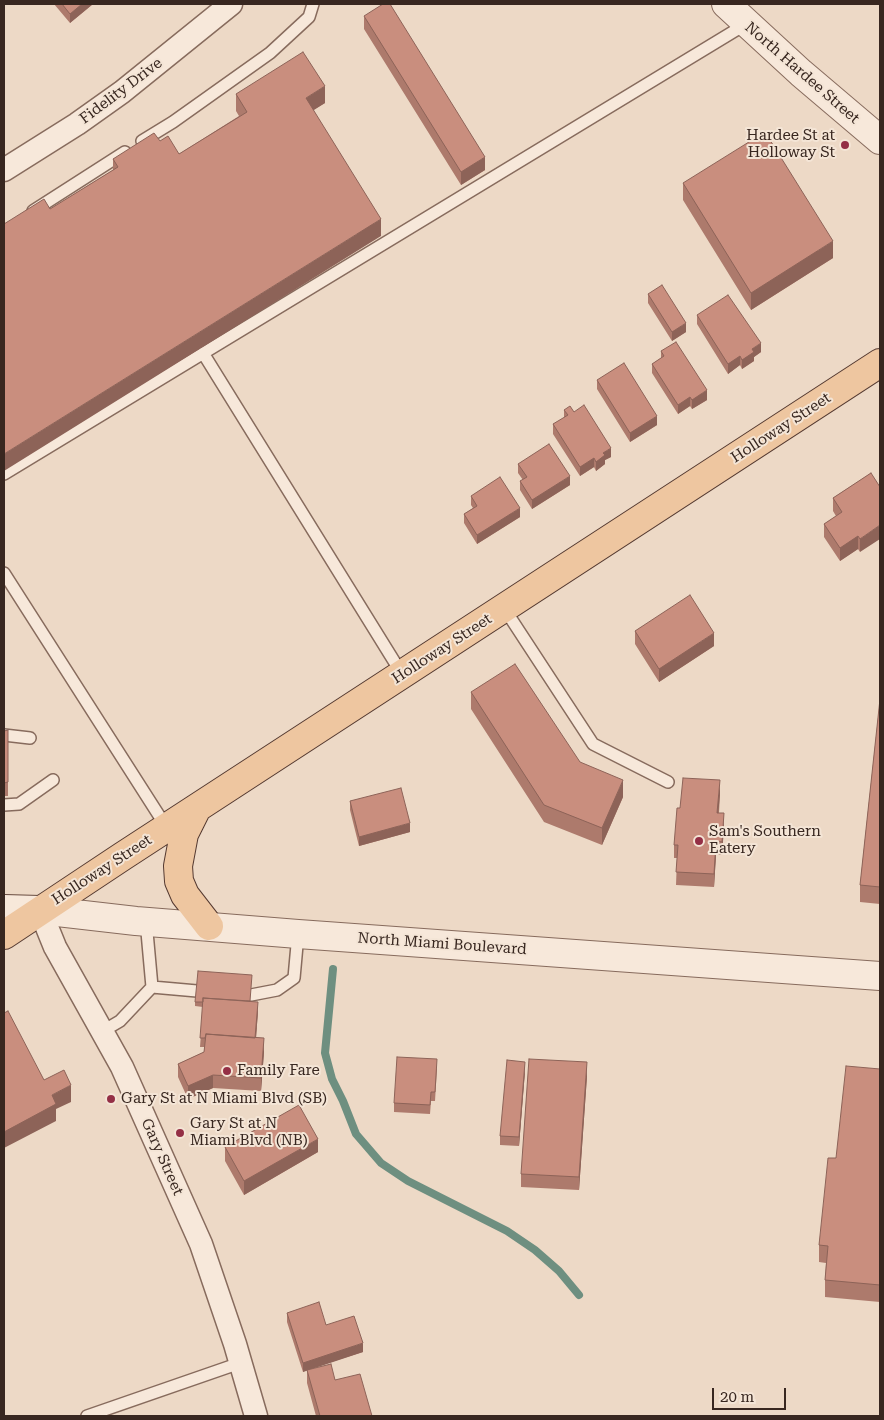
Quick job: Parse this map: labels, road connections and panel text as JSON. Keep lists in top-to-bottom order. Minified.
{"streets":{"main road":["Holloway Street"],"street":["North Hardee Street","Fidelity Drive","North Miami Boulevard","Gary Street"]},"crossings":[["Holloway Street","North Miami Boulevard"],["Holloway Street","Gary Street"],["North Miami Boulevard","Gary Street"]],"places":["Hardee St at Holloway St","Sam's Southern Eatery","Family Fare","Gary St at N Miami Blvd (SB)","Gary St at N Miami Blvd (NB)"],"scale_bar":"20 m"}
